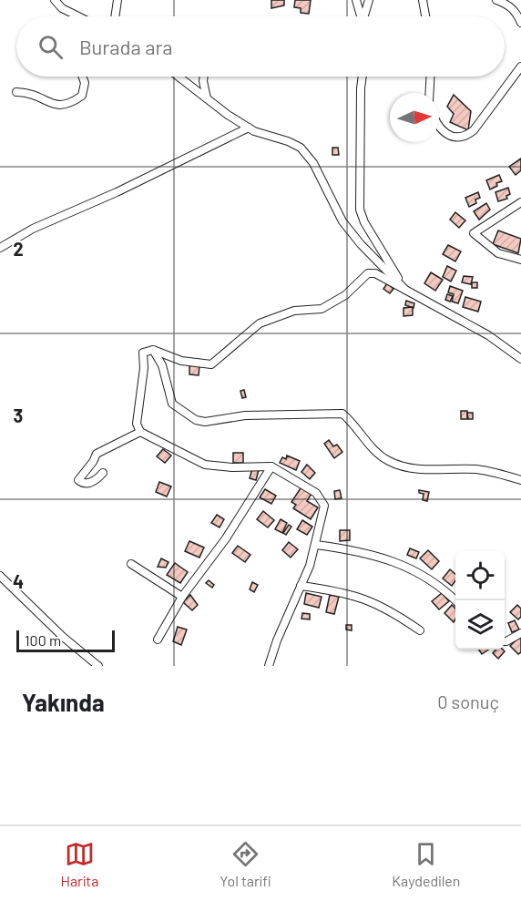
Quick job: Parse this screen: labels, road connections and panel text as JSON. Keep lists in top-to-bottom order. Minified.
{"scale_bar":"100 m","north":"right","page":{"search":"Burada ara","scale":"100 m","heading":["Yakında","0 sonuç"],"nav":["Harita","Yol tarifi","Kaydedilen"]},"grid":{"rows":["2","3","4"]}}
